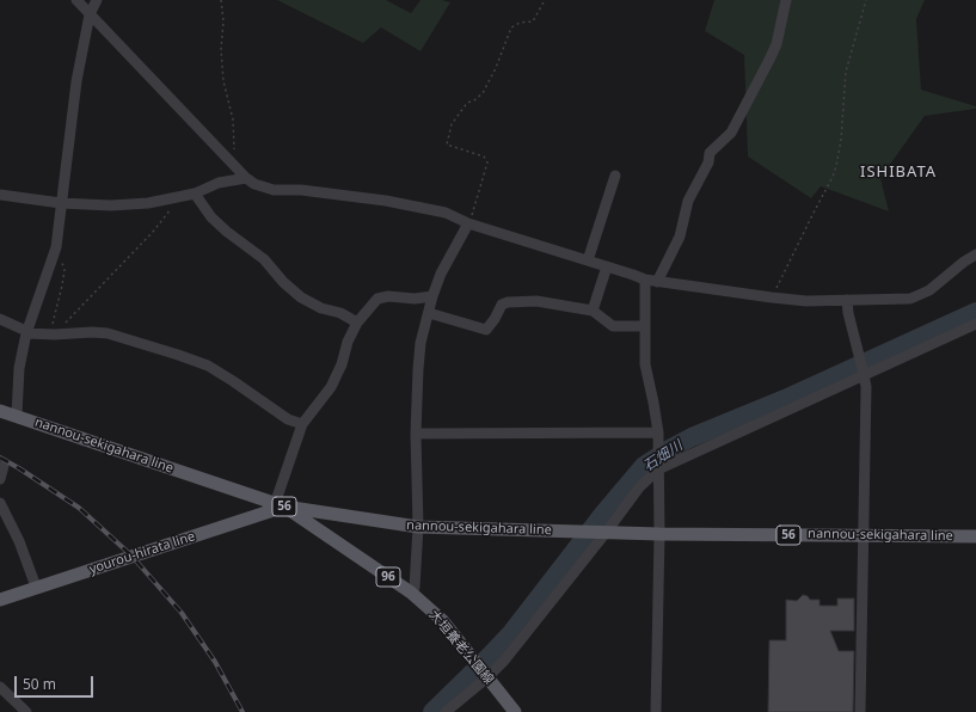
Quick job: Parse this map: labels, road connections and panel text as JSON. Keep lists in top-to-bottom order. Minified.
{"streets":{"main road":["nannou-sekigahara line","56","yourou-hirata line","96","大垣養老公園線"]},"crossings":[["nannou-sekigahara line","yourou-hirata line"],["nannou-sekigahara line","大垣養老公園線"],["yourou-hirata line","大垣養老公園線"]],"districts":["ISHIBATA"],"water":["石畑川"],"scale_bar":"50 m"}
